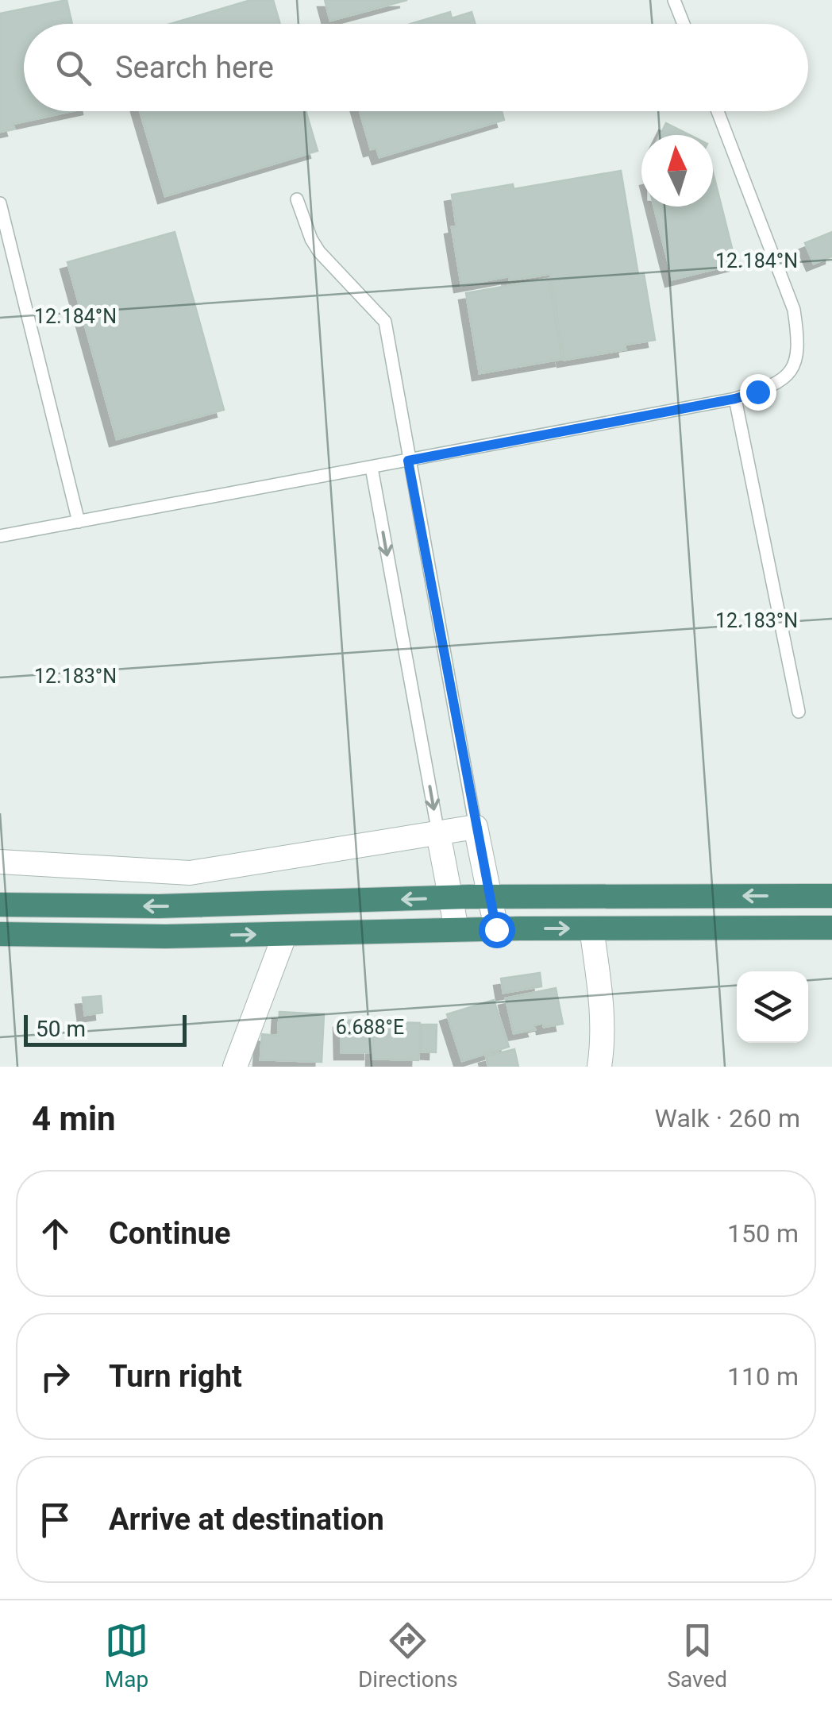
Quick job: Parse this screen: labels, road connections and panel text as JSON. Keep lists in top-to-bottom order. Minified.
{"scale_bar":"50 m","north":"top","page":{"search":"Search here","scale":"50 m","heading":["4 min","Walk · 260 m"],"list":[["Continue","150 m"],["Turn right","110 m"],"Arrive at destination"],"nav":["Map","Directions","Saved"]},"coordinates":["12.184°N","12.183°N","6.688°E"]}
